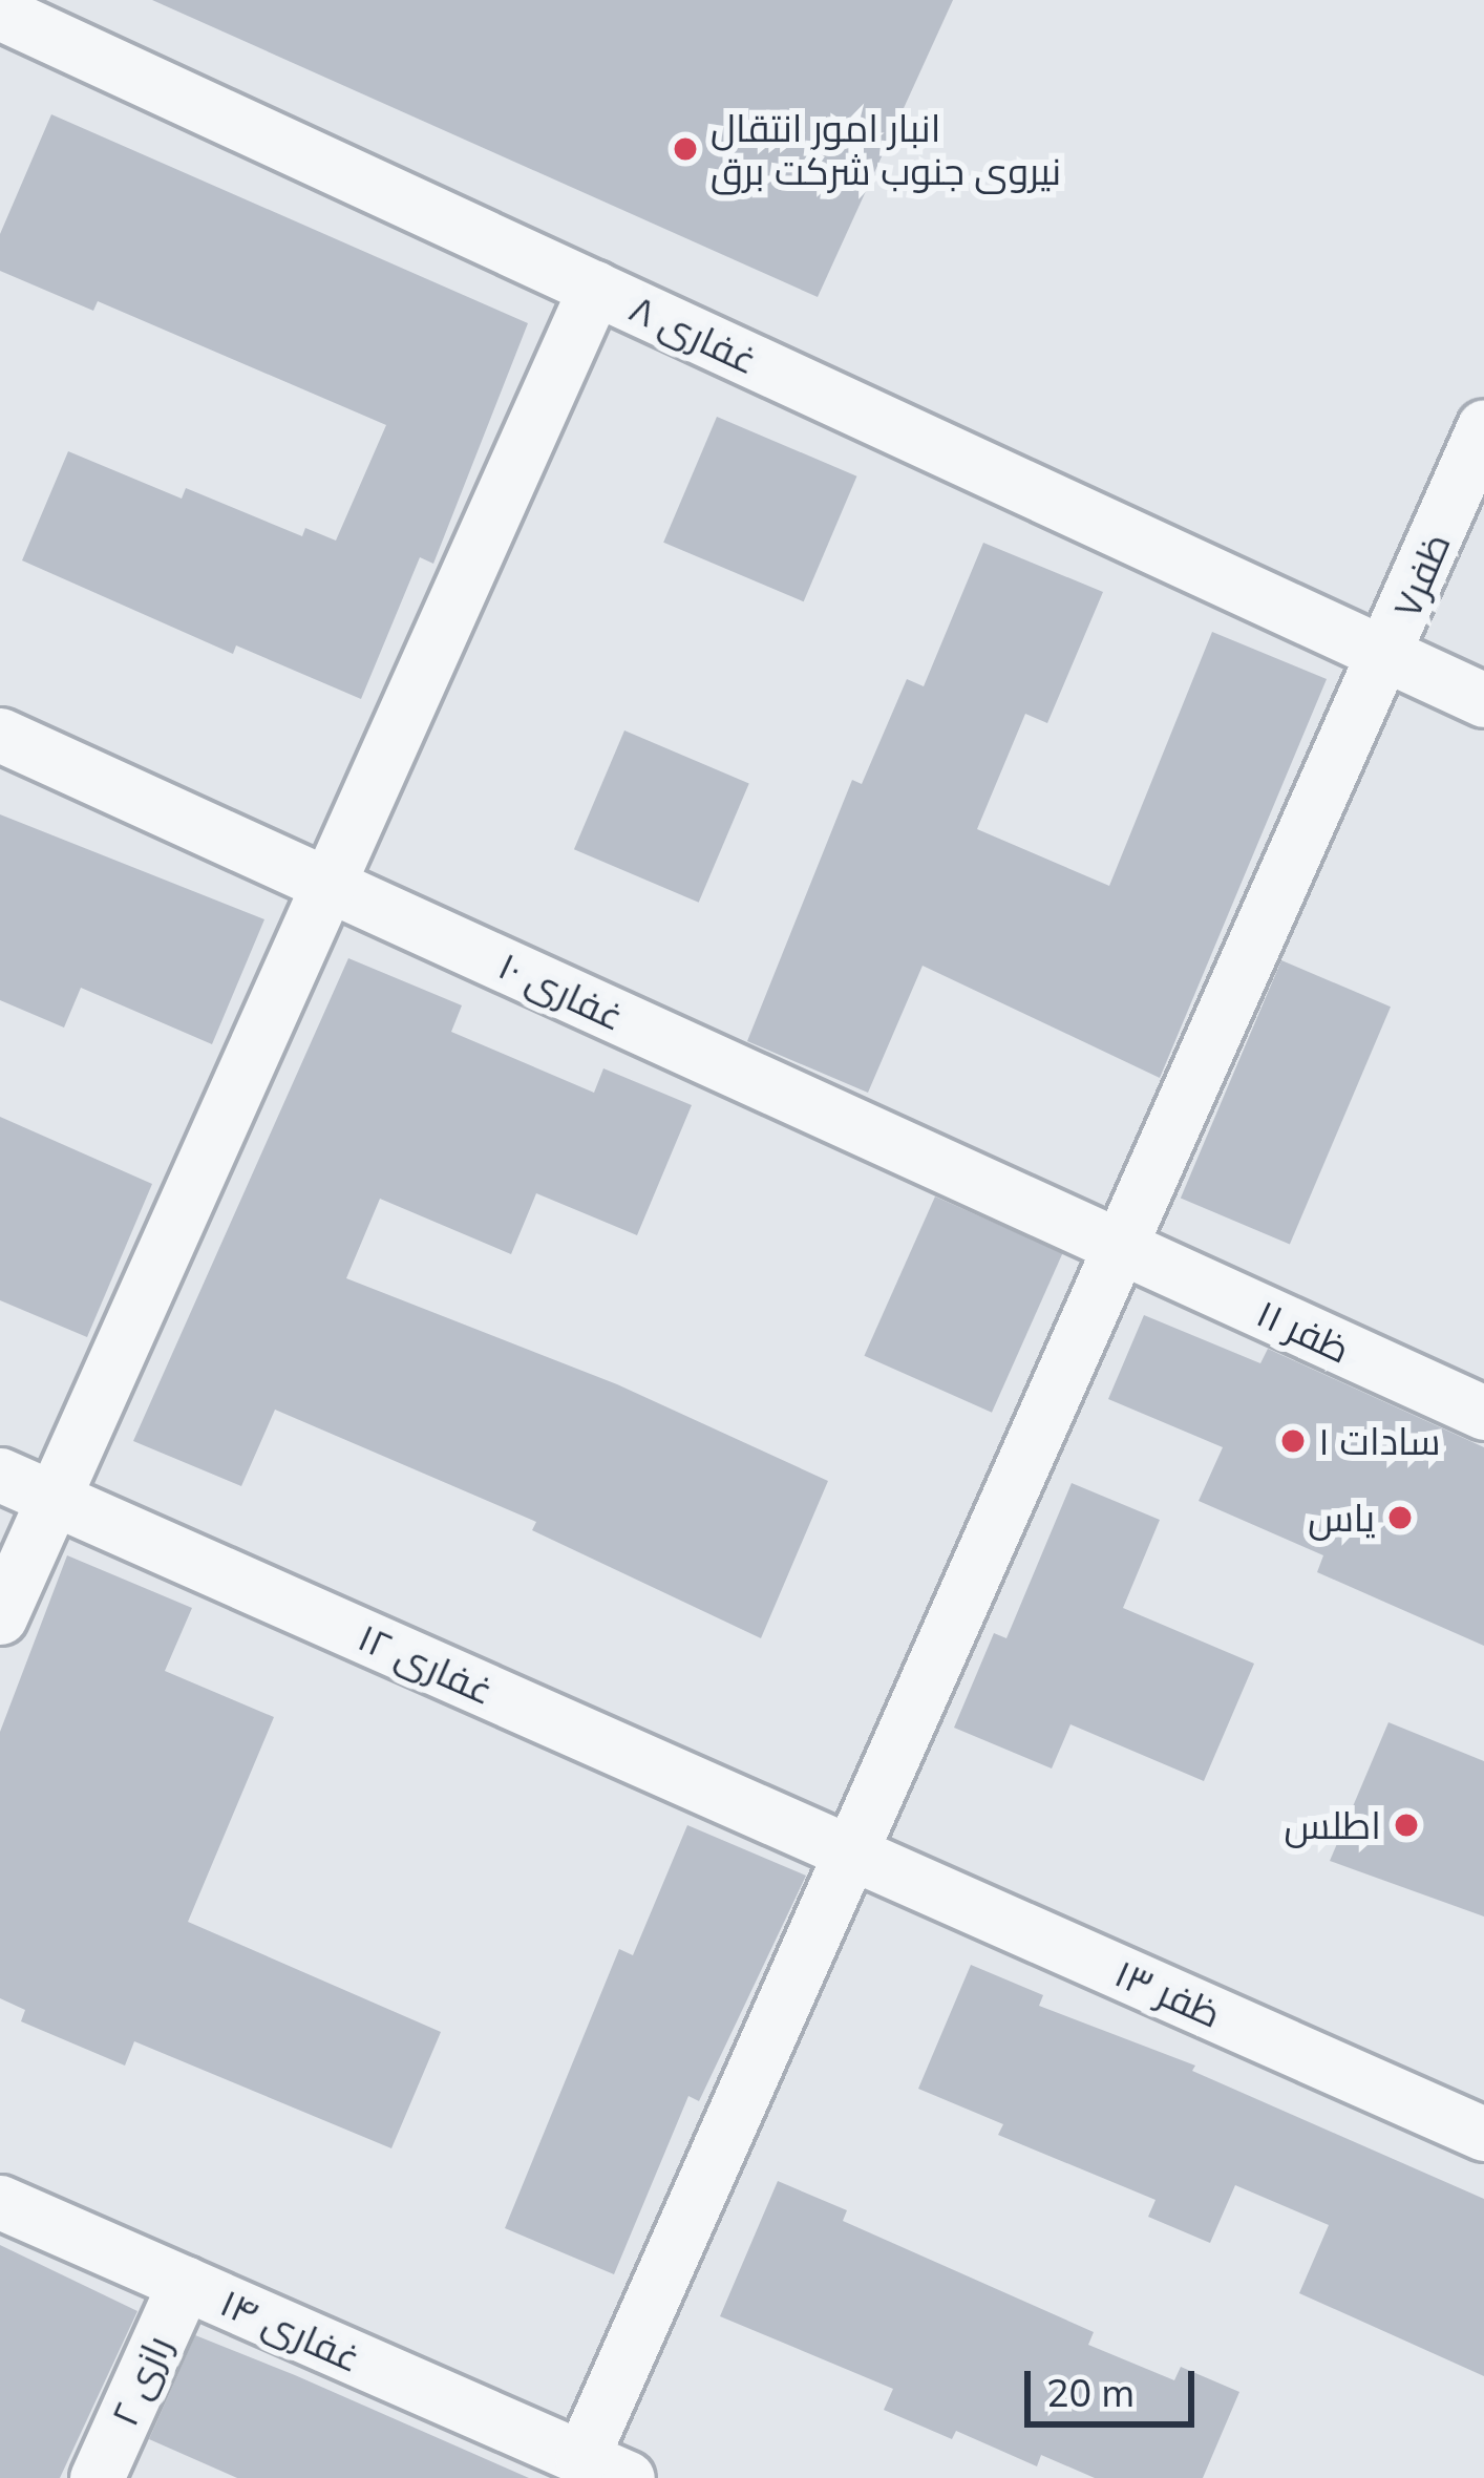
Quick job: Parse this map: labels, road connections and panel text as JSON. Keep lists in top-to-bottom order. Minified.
{"streets":{"street":["غفاری ۸","ظفر۷","غفاری ۱۰","ظفر ۱۱","غفاری ۱۲","ظفر ۱۳","غفاری ۱۴","رازی ۲"]},"crossings":[["غفاری ۸","ظفر۷"],["ظفر۷","غفاری ۱۰"],["ظفر۷","ظفر ۱۱"],["ظفر۷","غفاری ۱۲"],["ظفر۷","ظفر ۱۳"],["ظفر۷","غفاری ۱۴"],["غفاری ۱۰","ظفر ۱۱"],["غفاری ۱۲","ظفر ۱۳"],["غفاری ۱۴","رازی ۲"]],"places":["انبار امور انتقال نیروی جنوب شرکت برق","سادات ۱","یاس","اطلس"],"scale_bar":"20 m"}
